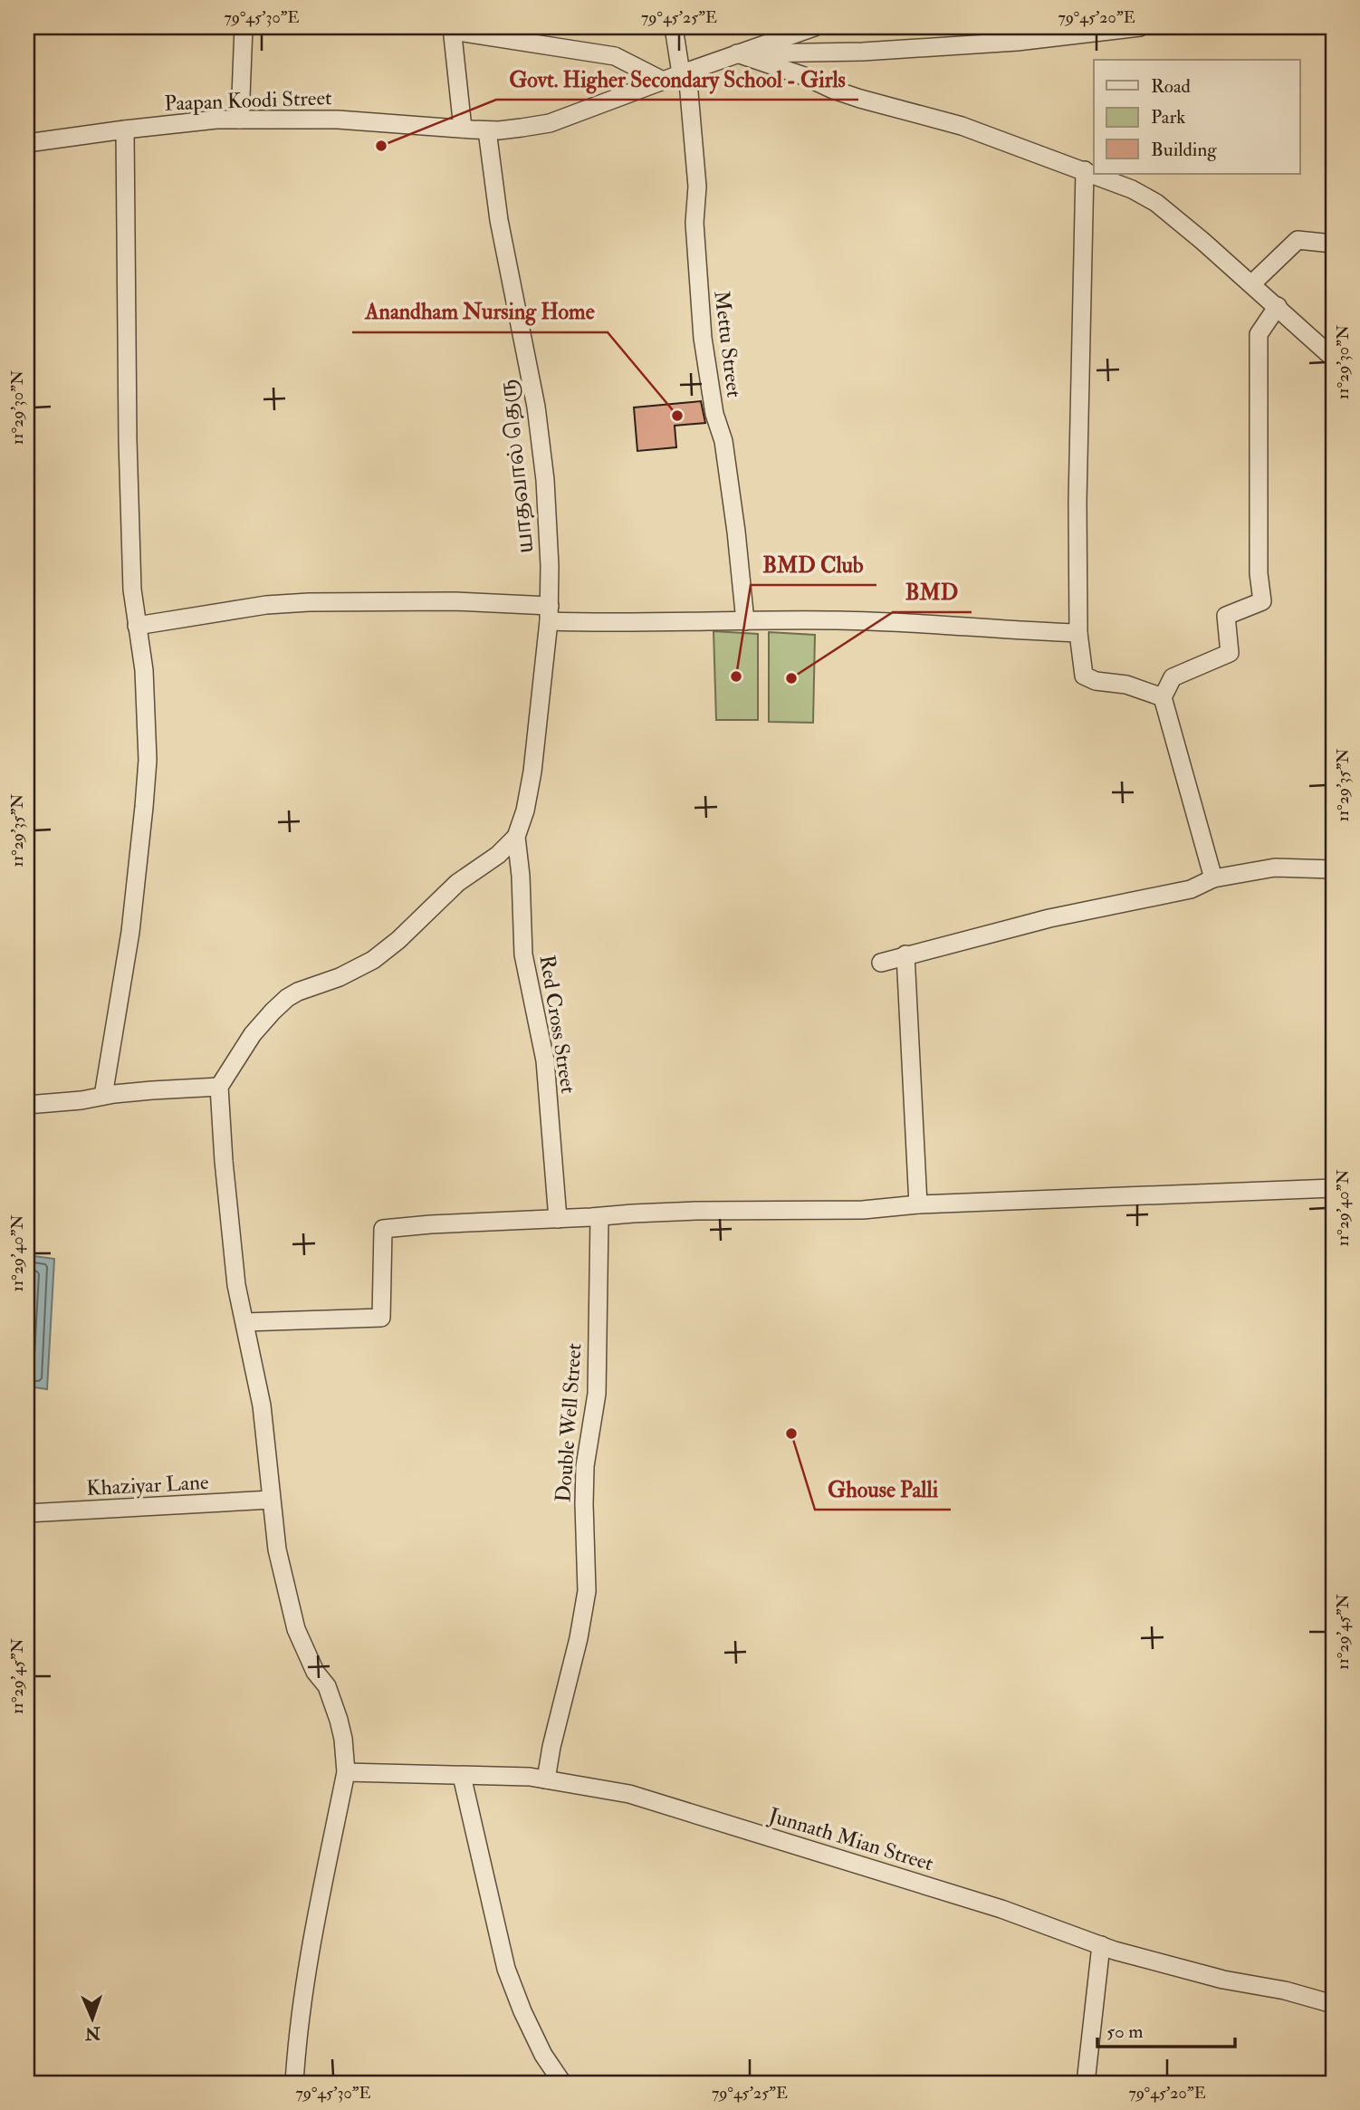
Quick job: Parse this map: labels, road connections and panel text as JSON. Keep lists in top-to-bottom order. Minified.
{"streets":{"street":["Paapan Koodi Street","Mettu Street","யாதவால் தெரு","Red Cross Street","Double Well Street","Khaziyar Lane","Junnath Mian Street"]},"crossings":[["Paapan Koodi Street","Mettu Street"],["Paapan Koodi Street","யாதவால் தெரு"],["யாதவால் தெரு","Red Cross Street"],["Double Well Street","Junnath Mian Street"]],"places":["Govt. Higher Secondary School - Girls","Anandham Nursing Home","BMD Club","BMD","Ghouse Palli"],"legend":["Road","Park","Building"],"scale_bar":"50 m","north":"bottom","coordinates":["79°45'30\"E","79°45'25\"E","79°45'20\"E","11°29'30\"N","11°29'35\"N","11°29'40\"N","11°29'45\"N"]}
